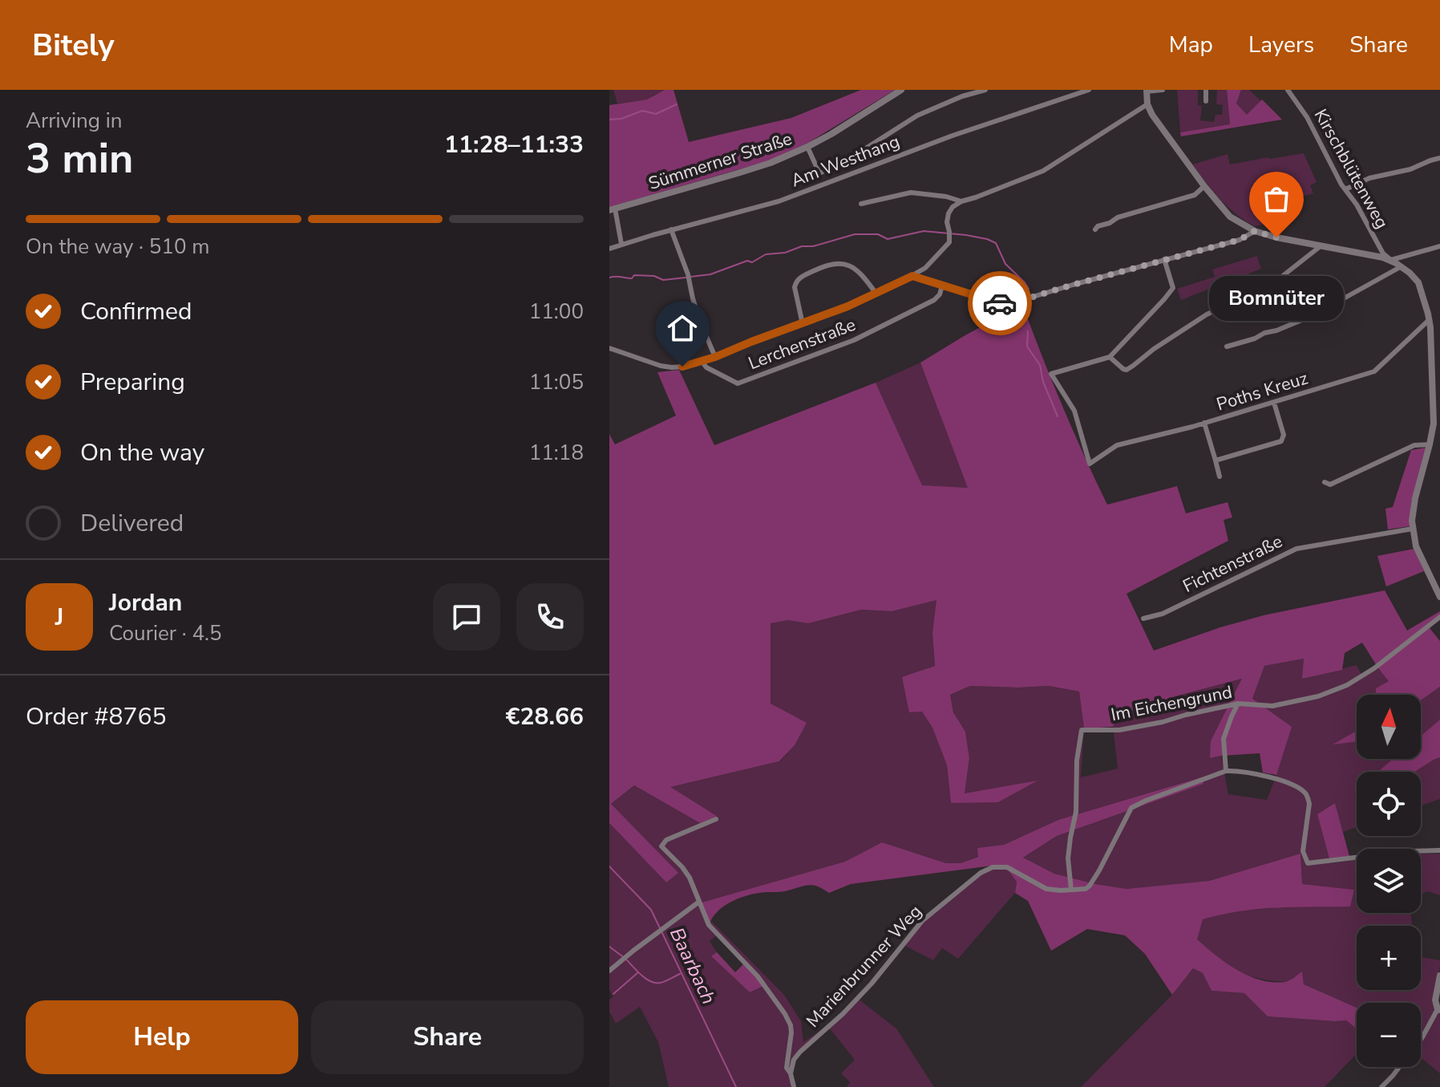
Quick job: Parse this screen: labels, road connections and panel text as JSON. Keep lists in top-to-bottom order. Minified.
{"streets":{"street":["Sümmerner Straße","Am Westhang","Kirschblütenweg","Lerchenstraße","Poths Kreuz","Fichtenstraße","Im Eichengrund","Marienbrunner Weg"]},"crossings":[["Im Eichengrund","Marienbrunner Weg"]],"water":["Baarbach"],"places":["Bomnüter"],"north":"top","page":{"header":"Bitely","nav":["Map","Layers","Share"],"heading":["3 min","Arriving in","11:28–11:33"],"panel":["Jordan","Courier · 4.5","Order #8765","€28.66"],"bar":"On the way · 510 m","list":[["Confirmed","11:00"],["Preparing","11:05"],["On the way","11:18"],"Delivered"],"bubble":"Bomnüter","round":"J","map_buttons":["+","−"],"buttons":["Help","Share"]}}
